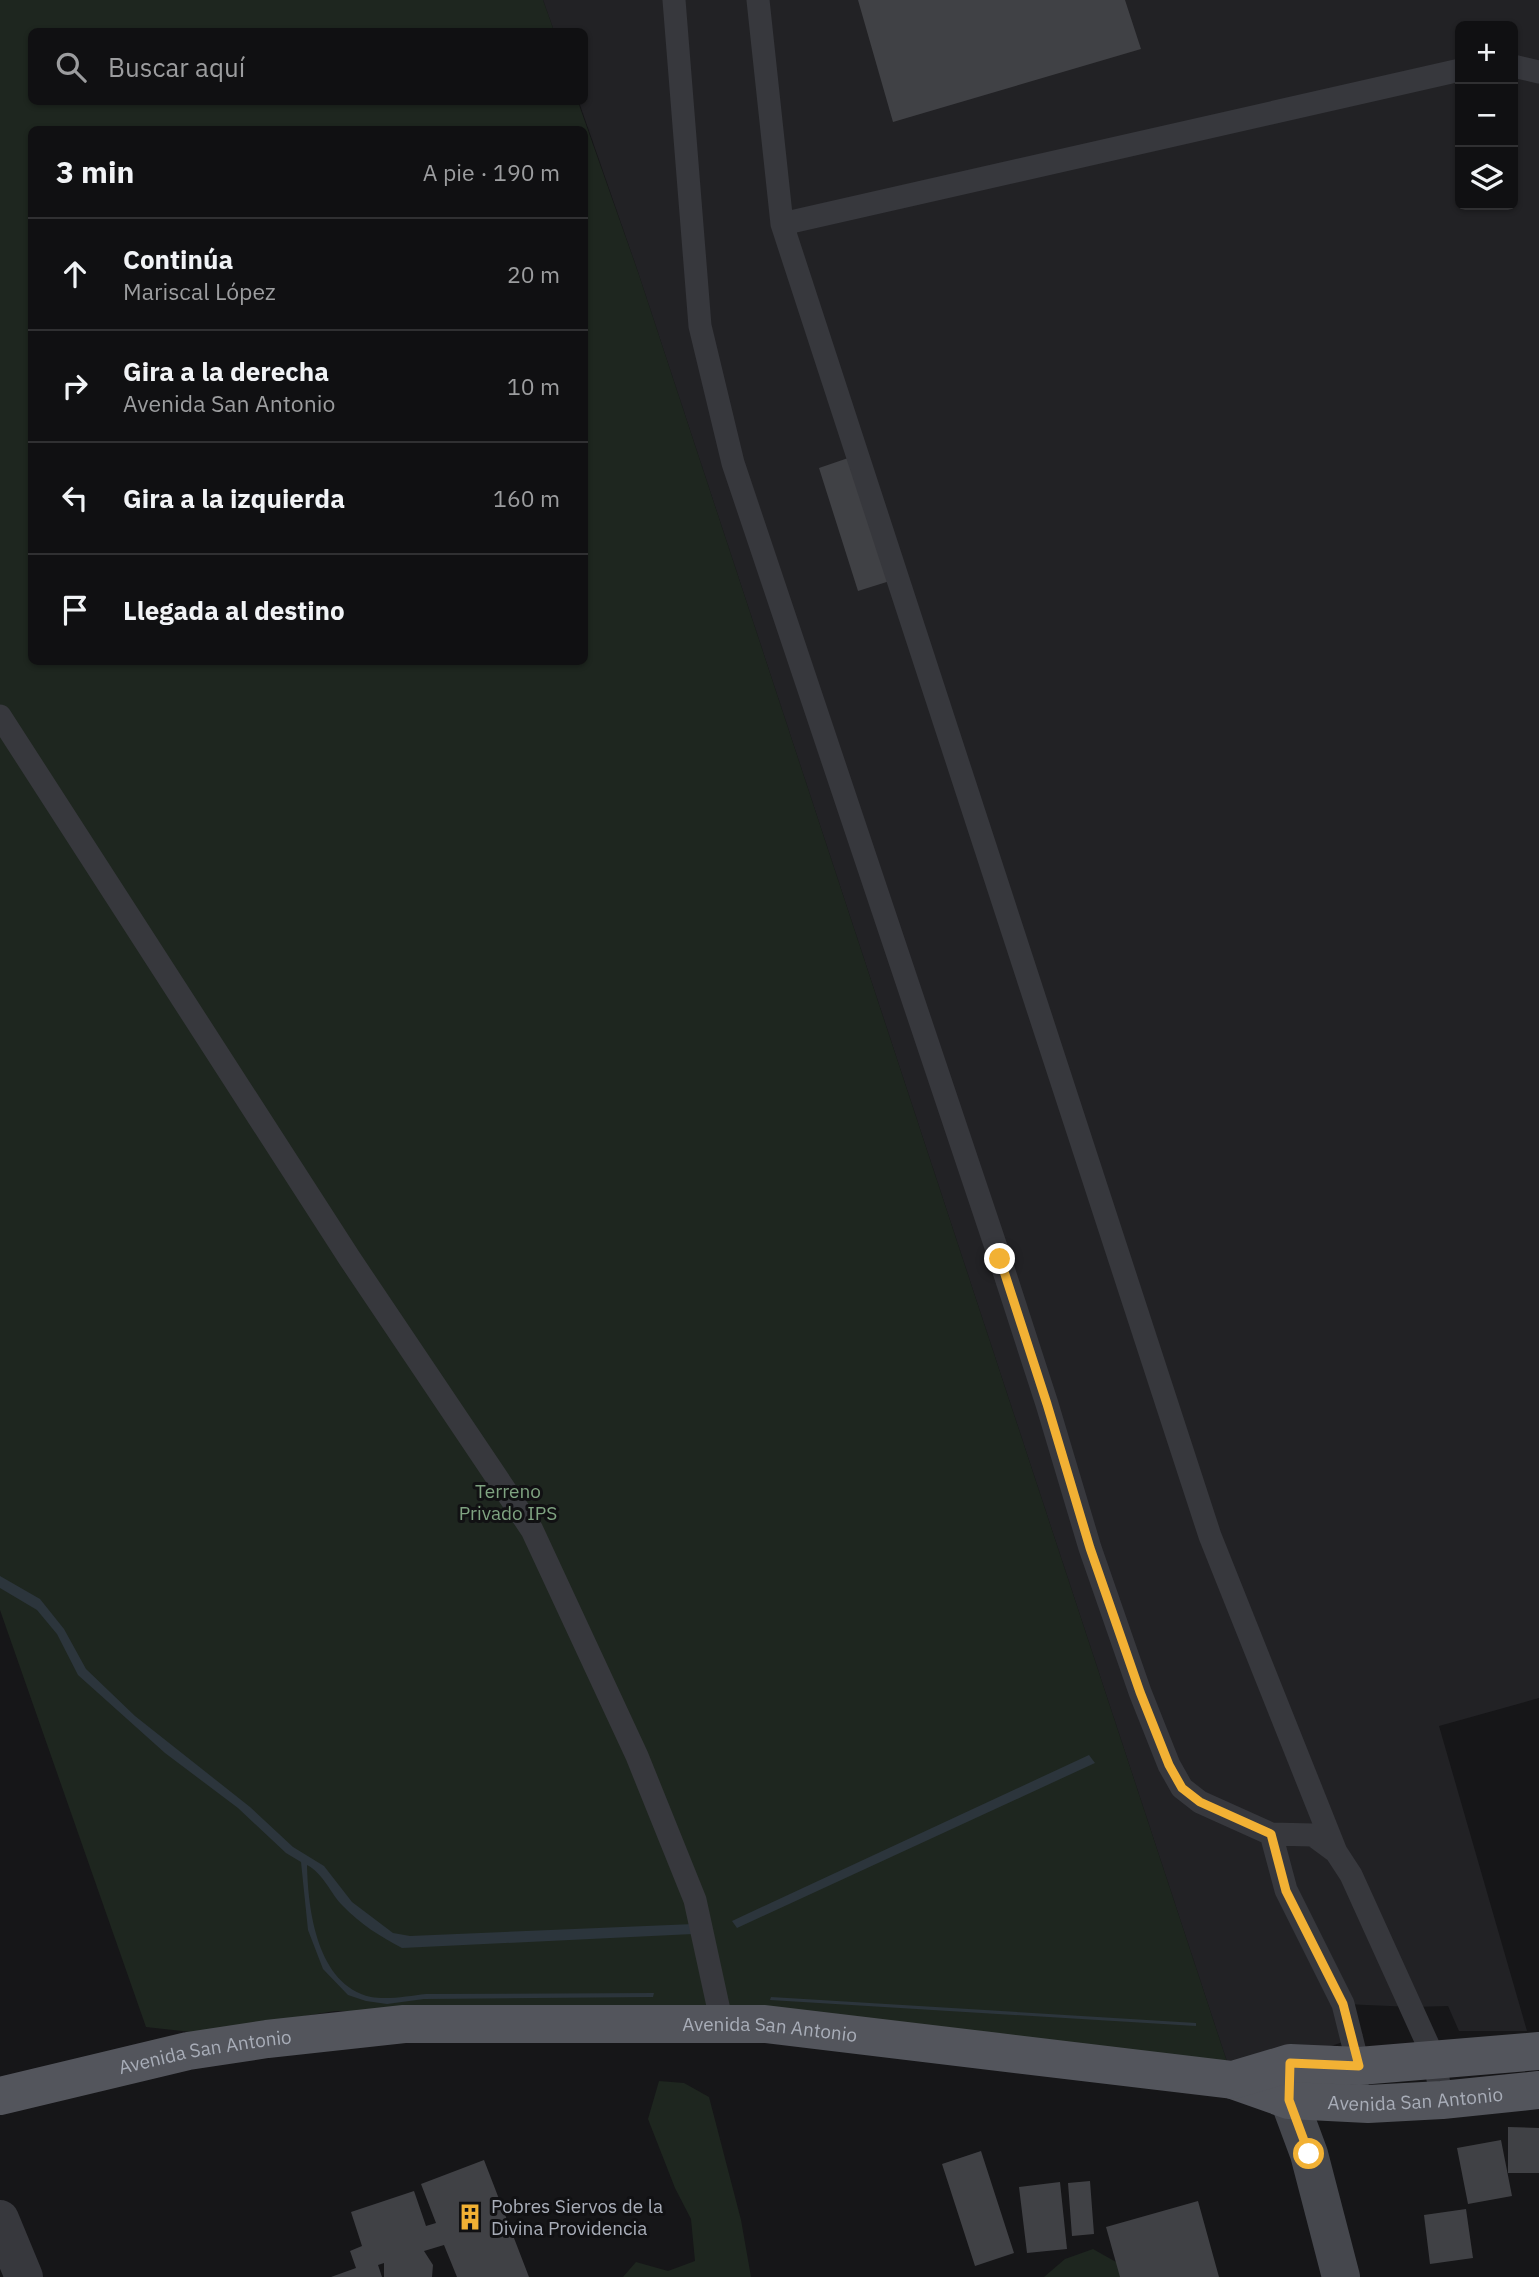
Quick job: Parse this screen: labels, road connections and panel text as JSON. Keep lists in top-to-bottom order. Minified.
{"streets":{"main road":["Avenida San Antonio"]},"parks":["Terreno Privado IPS"],"places":{"building":["Pobres Siervos de la Divina Providencia"]},"page":{"map_buttons":["+","−"],"search":"Buscar aquí","heading":["3 min","A pie · 190 m"],"list":[["Continúa","Mariscal López","20 m"],["Gira a la derecha","Avenida San Antonio","10 m"],["Gira a la izquierda","160 m"],"Llegada al destino"]}}
